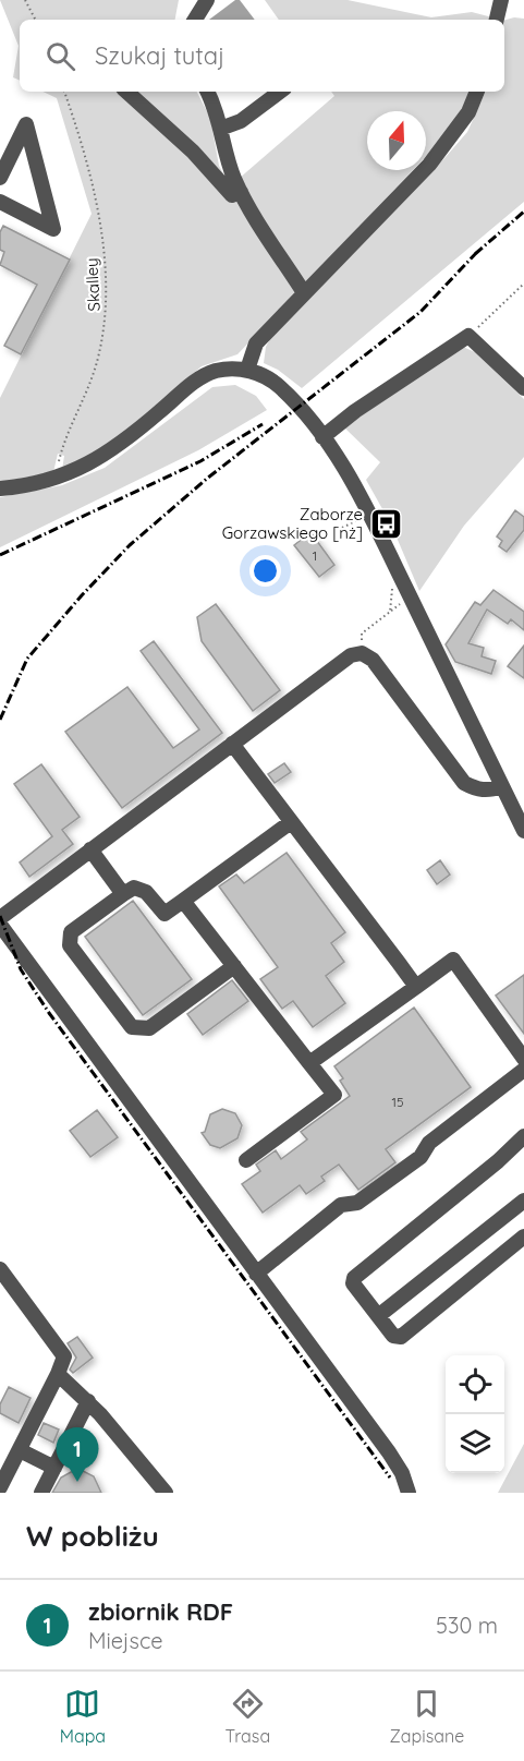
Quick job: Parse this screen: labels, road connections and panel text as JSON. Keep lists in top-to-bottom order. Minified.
{"streets":{"path":["Skalley"]},"places":{"bus stop":["Zaborze Gorzawskiego [nż]"]},"house_numbers":["1","15"],"north":"top","page":{"search":"Szukaj tutaj","pins":"1","heading":"W pobliżu","list":[{"mark":"1","name":"zbiornik RDF","note":"Miejsce","value":"530 m"}],"nav":["Mapa","Trasa","Zapisane"]}}
